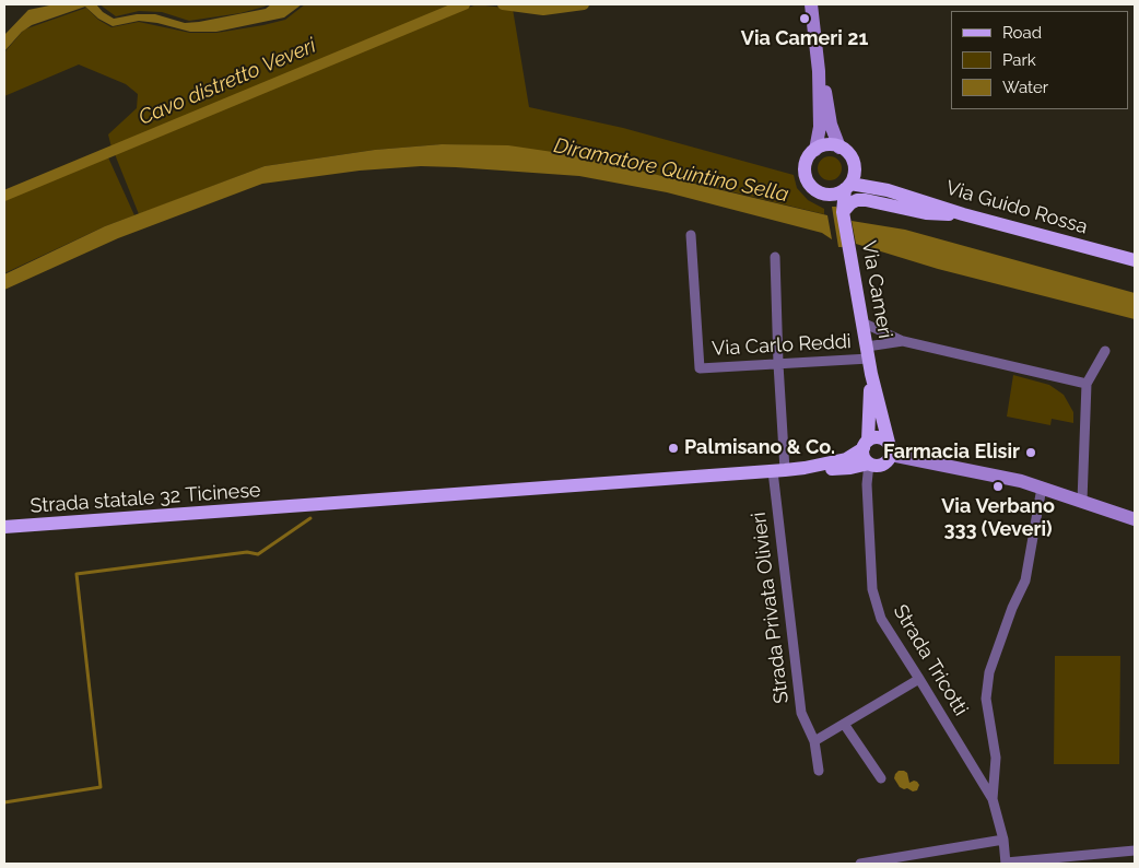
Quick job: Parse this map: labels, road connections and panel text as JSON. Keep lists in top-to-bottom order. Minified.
{"streets":{"main road":["Via Guido Rossa","Via Cameri","Strada statale 32 Ticinese"],"street":["Via Carlo Reddi","Strada Privata Olivieri","Strada Tricotti"]},"crossings":[["Via Guido Rossa","Via Cameri"],["Via Cameri","Via Carlo Reddi"],["Via Cameri","Strada Tricotti"],["Via Carlo Reddi","Strada Privata Olivieri"],["Strada statale 32 Ticinese","Strada Privata Olivieri"]],"water":["Cavo distretto Veveri","Diramatore Quintino Sella"],"places":["Via Cameri 21","Palmisano & Co.","Farmacia Elisir","Via Verbano 333 (Veveri)"],"legend":["Road","Park","Water"]}
